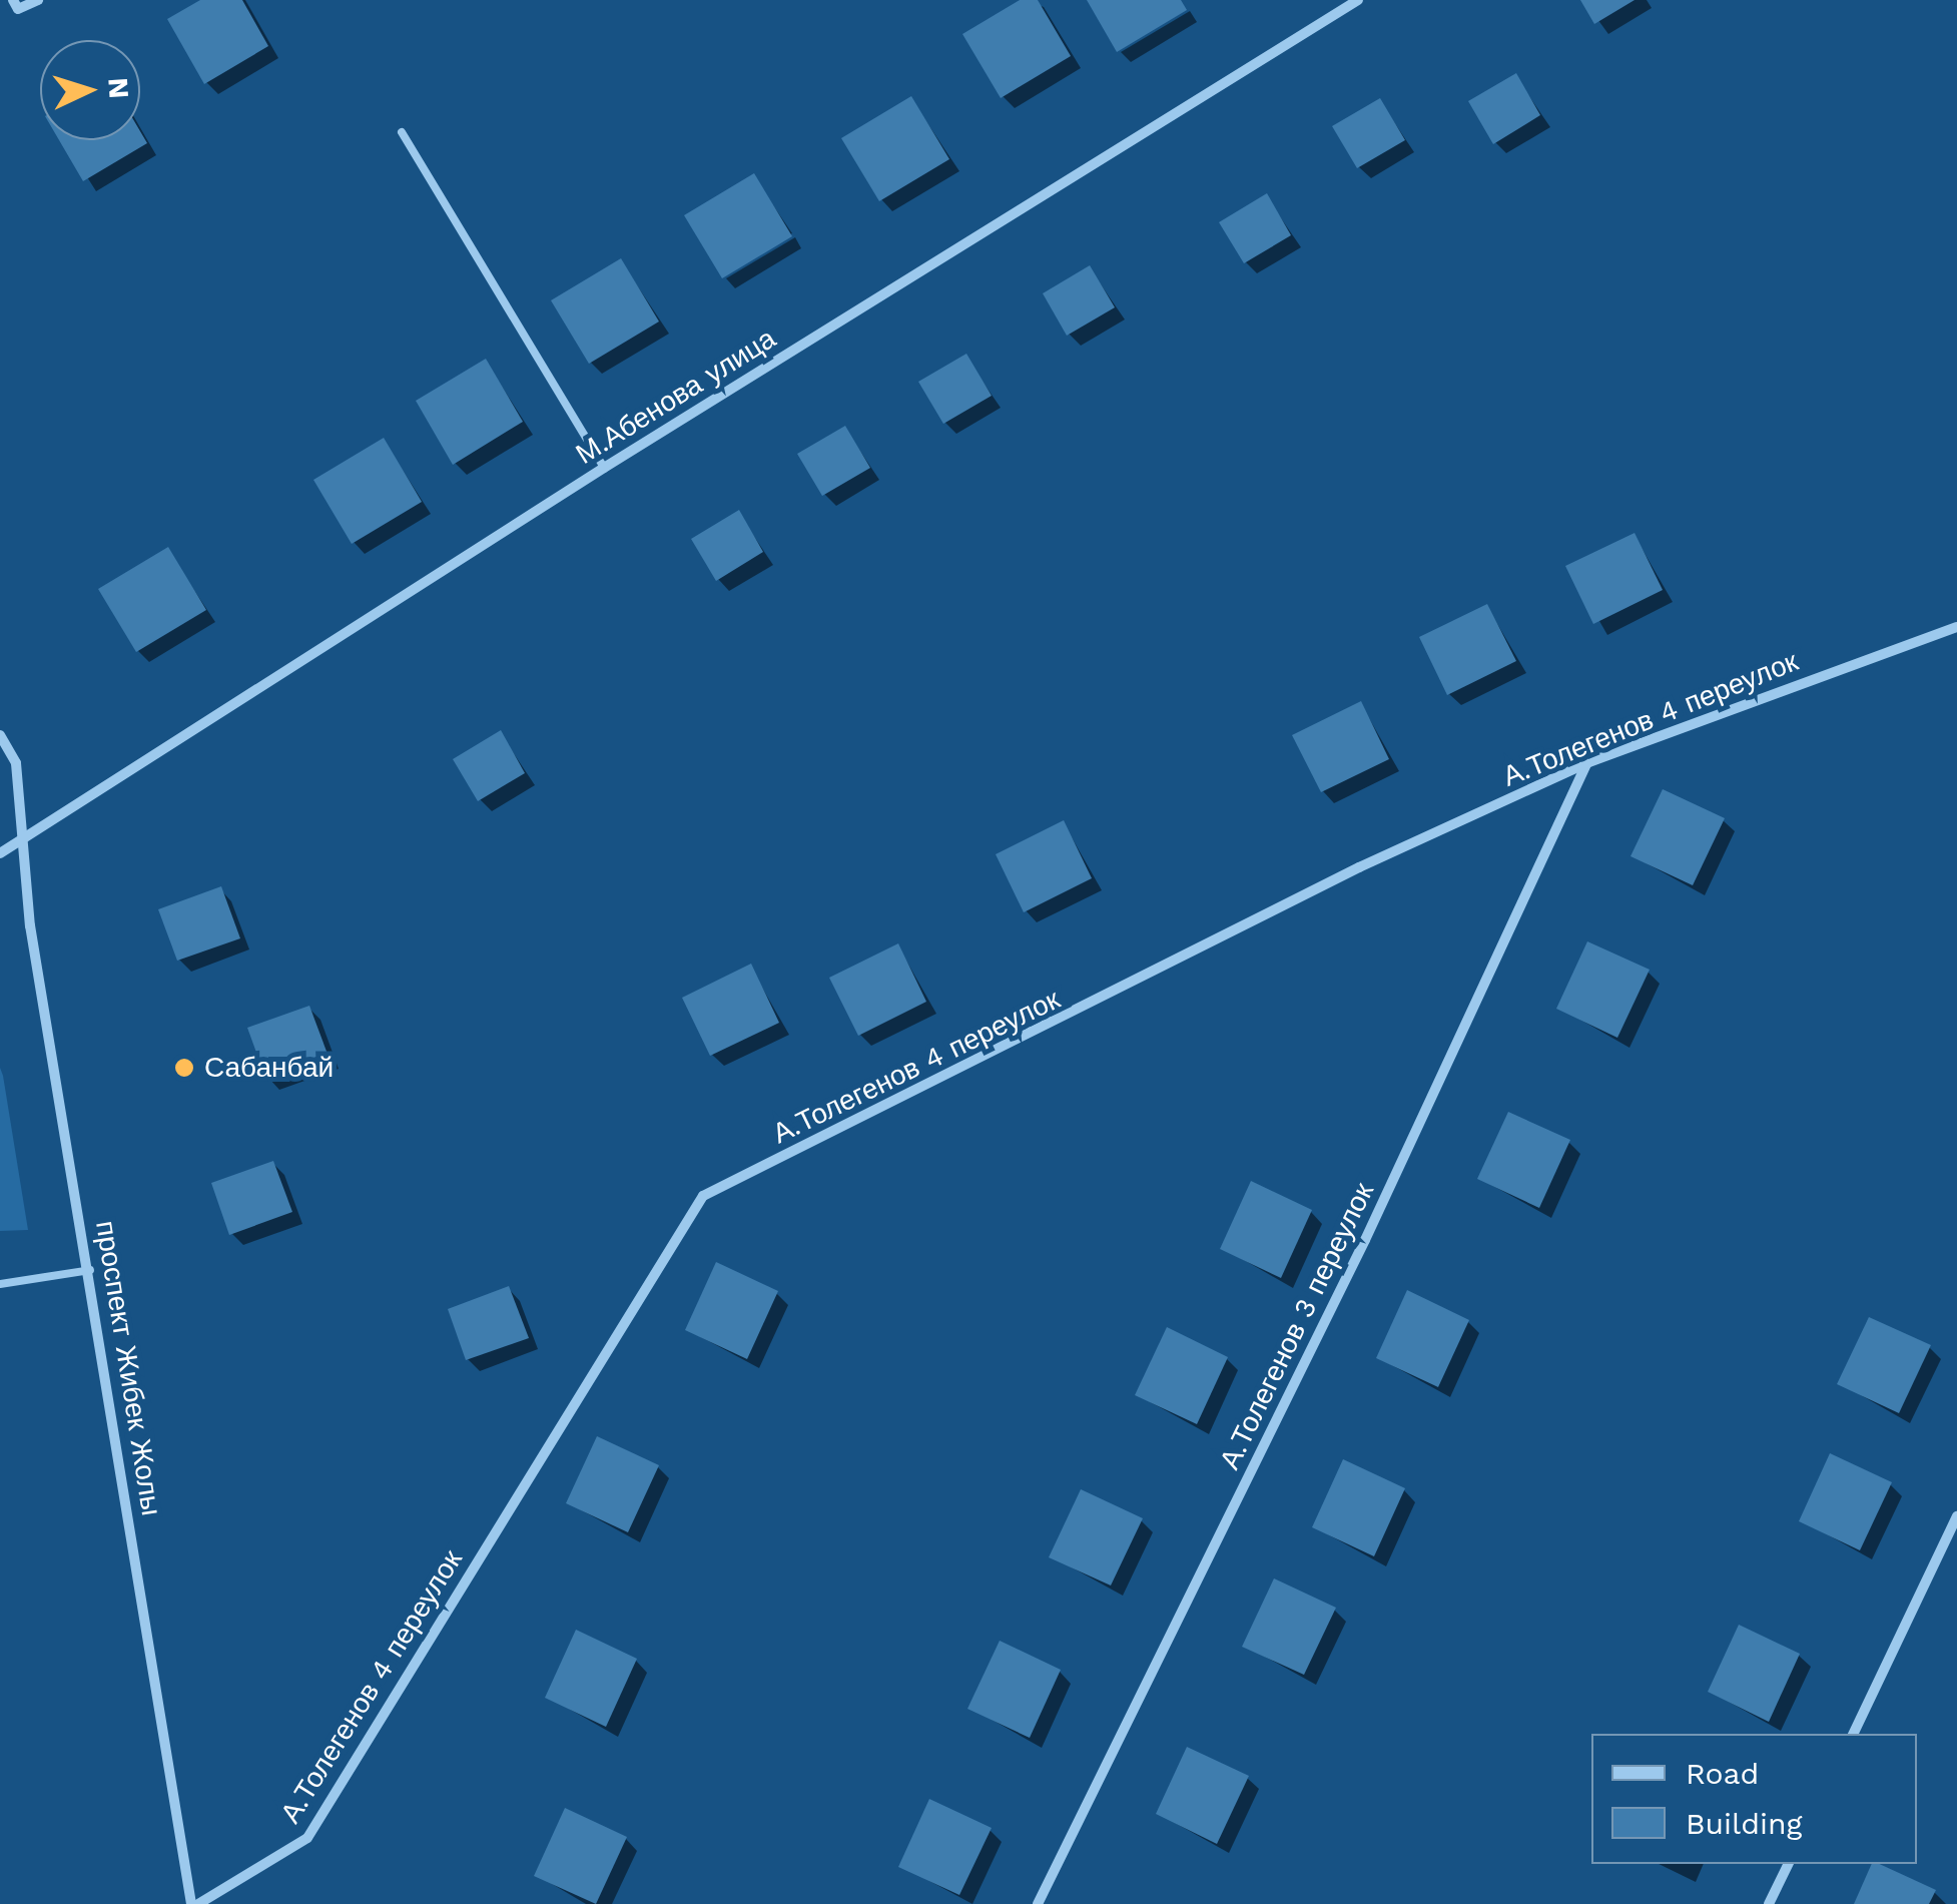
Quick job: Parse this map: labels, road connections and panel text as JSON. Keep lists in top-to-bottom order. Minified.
{"streets":{"street":["М.Абенова улица","А.Толегенов 4 переулок","А.Толегенов 3 переулок","проспект Жибек Жолы"]},"crossings":[["М.Абенова улица","проспект Жибек Жолы"],["А.Толегенов 4 переулок","А.Толегенов 3 переулок"],["А.Толегенов 4 переулок","проспект Жибек Жолы"]],"places":["Сабанбай"],"legend":["Road","Building"],"north":"right"}
